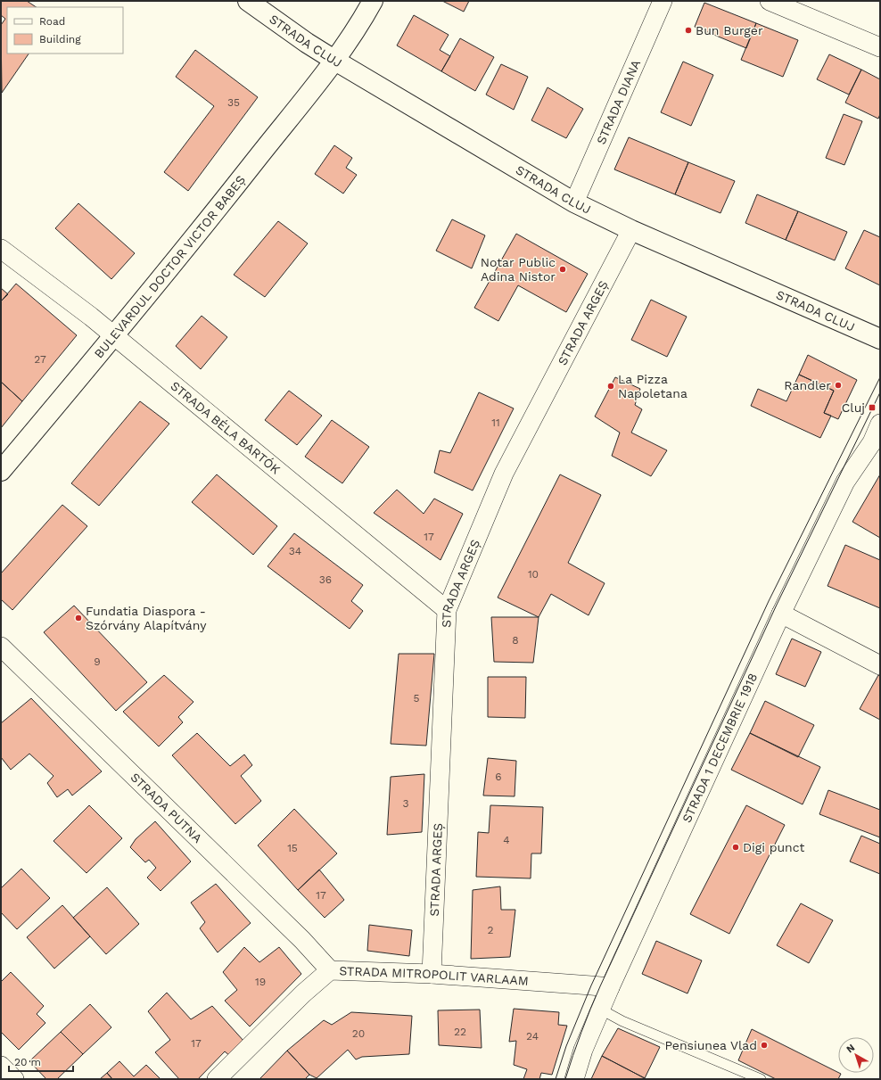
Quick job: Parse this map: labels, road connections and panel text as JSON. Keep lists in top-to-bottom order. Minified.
{"streets":{"main road":["STRADA CLUJ","BULEVARDUL DOCTOR VICTOR BABEȘ"],"street":["STRADA DIANA","STRADA ARGEȘ","STRADA BÉLA BARTÓK","STRADA 1 DECEMBRIE 1918","STRADA PUTNA","STRADA MITROPOLIT VARLAAM"]},"crossings":[["STRADA CLUJ","STRADA DIANA"],["STRADA CLUJ","BULEVARDUL DOCTOR VICTOR BABEȘ"],["STRADA CLUJ","STRADA ARGEȘ"],["BULEVARDUL DOCTOR VICTOR BABEȘ","STRADA BÉLA BARTÓK"],["STRADA ARGEȘ","STRADA BÉLA BARTÓK"],["STRADA ARGEȘ","STRADA MITROPOLIT VARLAAM"],["STRADA 1 DECEMBRIE 1918","STRADA MITROPOLIT VARLAAM"],["STRADA PUTNA","STRADA MITROPOLIT VARLAAM"]],"places":{"other":["Bun Burger","Notar Public Adina Nistor","Randler","La Pizza Napoletana","Fundatia Diaspora - Szórvány Alapítvány","Digi punct","Pensiunea Vlad"],"transit":["Cluj"]},"house_numbers":["35","27","11","17","34","10","36","8","9","5","6","3","4","15","17","2","19","22","20","24","17"],"legend":["Road","Building"],"scale_bar":"20 m","north":"top left"}
